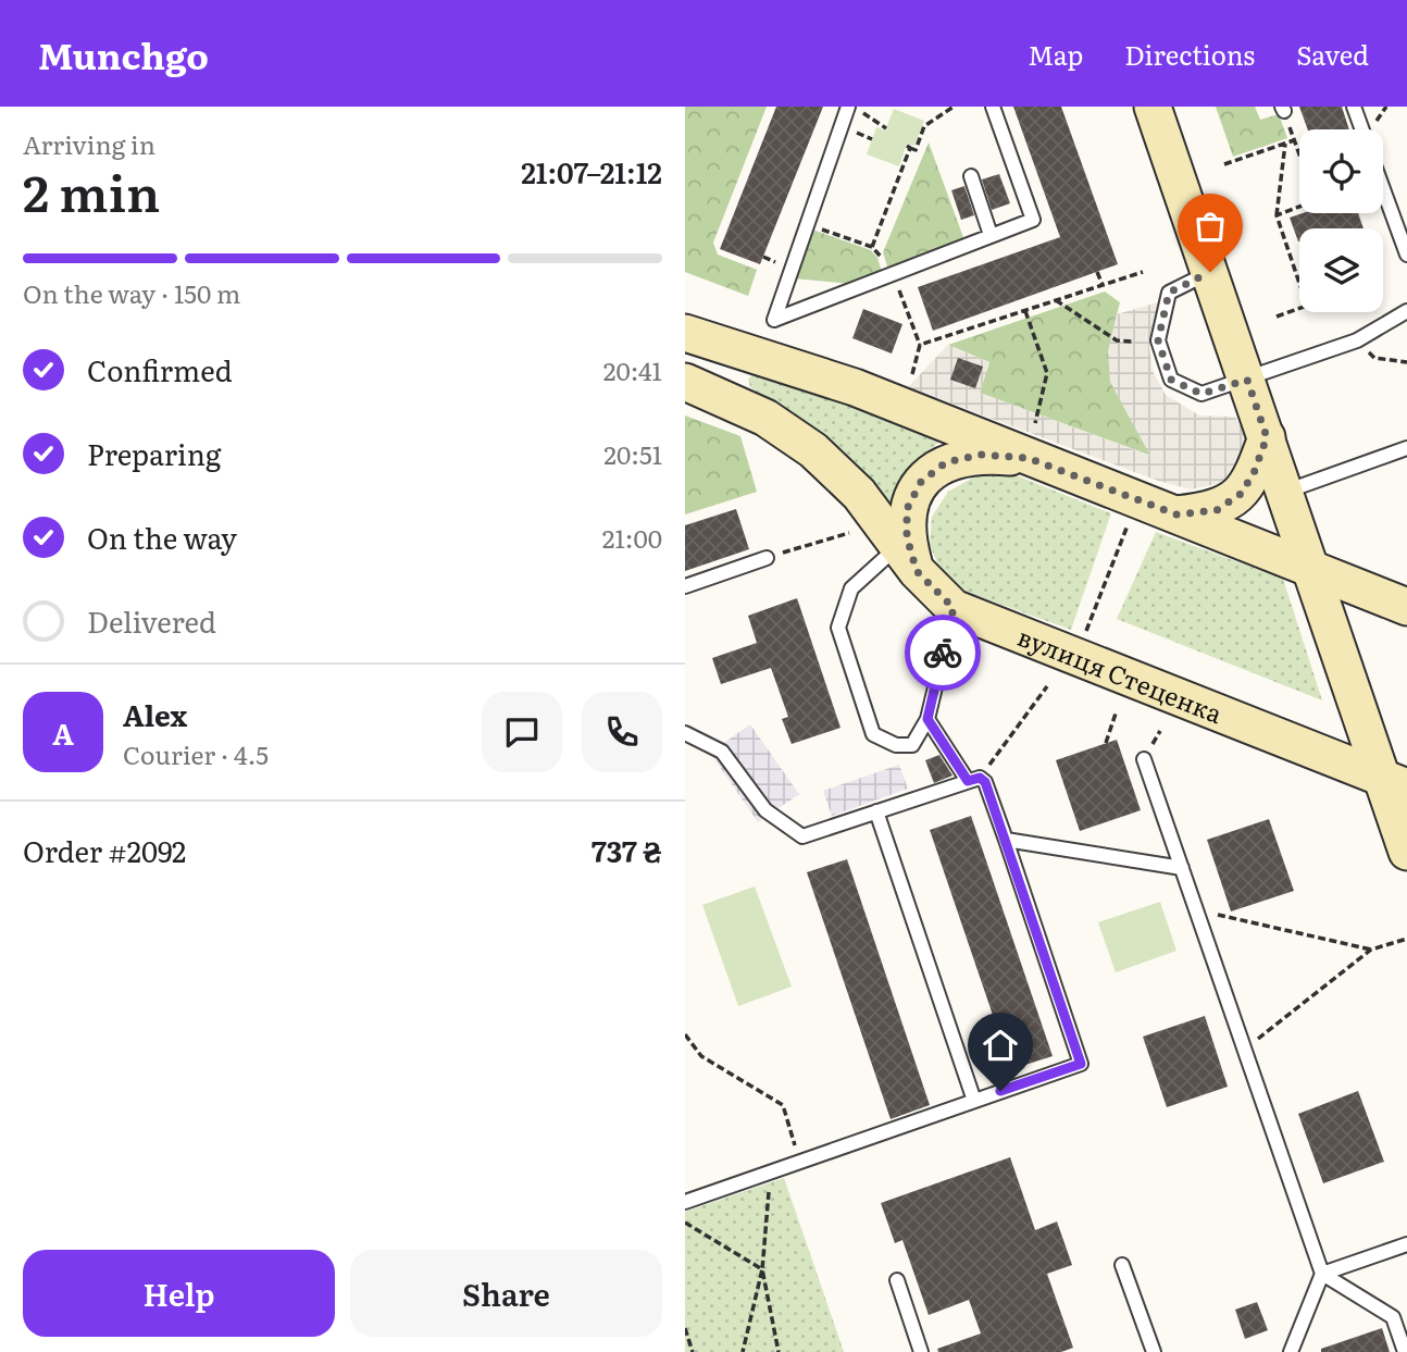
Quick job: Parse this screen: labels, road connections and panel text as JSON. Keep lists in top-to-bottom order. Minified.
{"streets":{"main road":["вулиця Стеценка"]},"page":{"header":"Munchgo","nav":["Map","Directions","Saved"],"heading":["2 min","Arriving in","21:07–21:12"],"panel":["Alex","Courier · 4.5","Order #2092","737 ₴"],"bar":"On the way · 150 m","list":[["Confirmed","20:41"],["Preparing","20:51"],["On the way","21:00"],"Delivered"],"round":"A","buttons":["Help","Share"]}}
